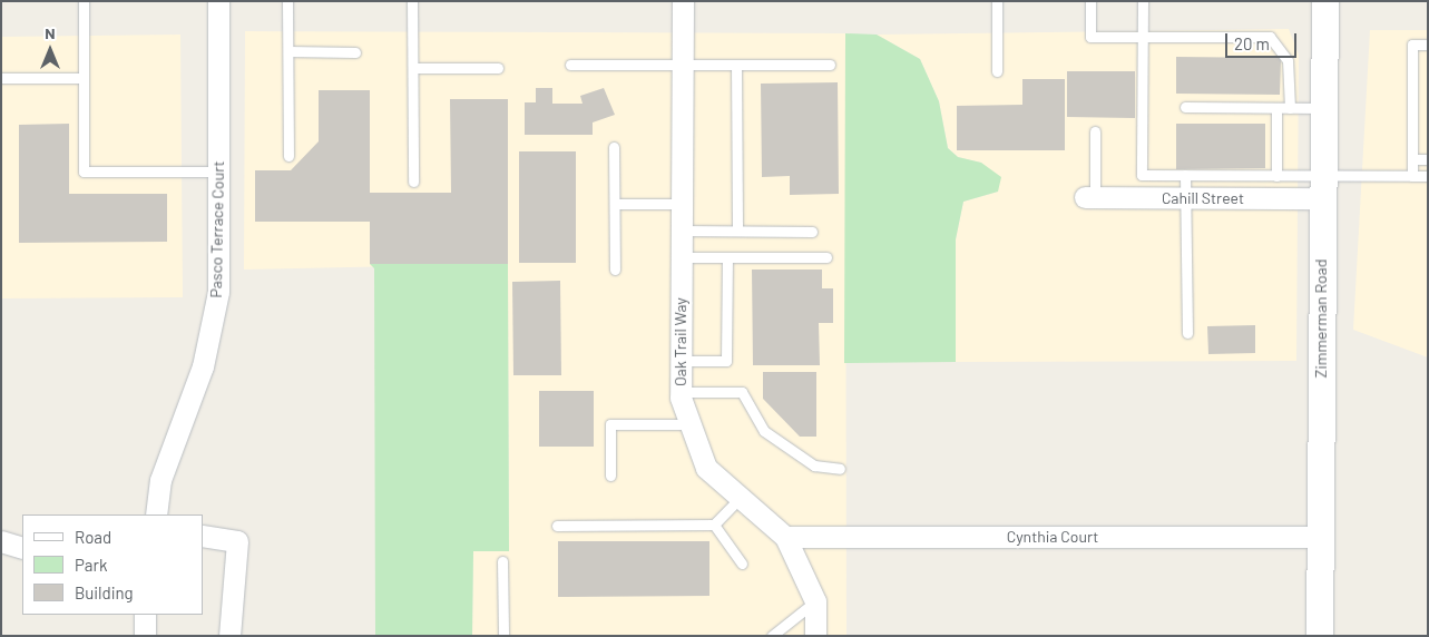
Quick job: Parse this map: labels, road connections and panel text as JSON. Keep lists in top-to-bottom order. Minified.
{"streets":{"street":["Cahill Street","Pasco Terrace Court","Zimmerman Road","Oak Trail Way","Cynthia Court"]},"crossings":[["Cahill Street","Zimmerman Road"],["Zimmerman Road","Cynthia Court"],["Oak Trail Way","Cynthia Court"]],"legend":["Road","Park","Building"],"scale_bar":"20 m","north":"top"}
